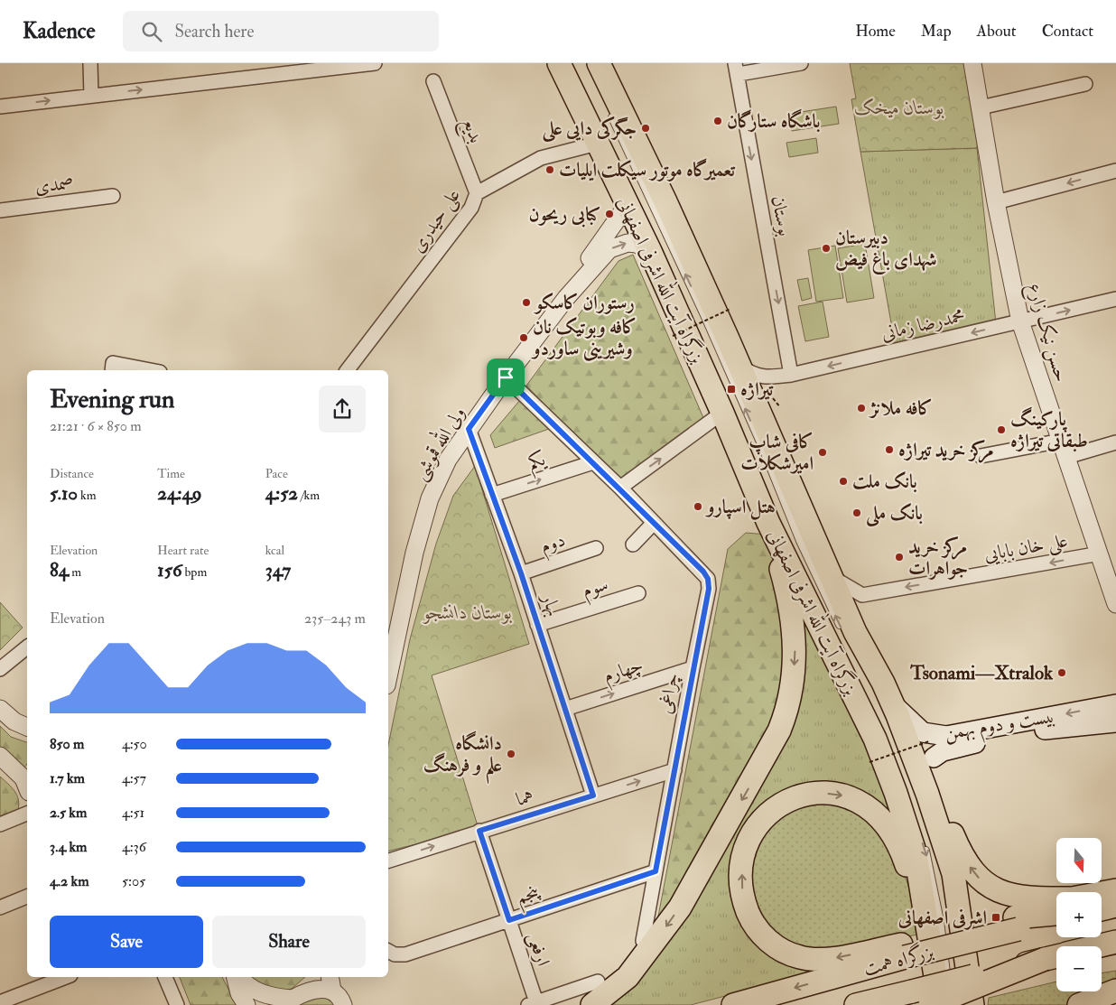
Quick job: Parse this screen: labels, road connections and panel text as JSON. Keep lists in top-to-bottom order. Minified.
{"streets":{"highway":["بزرگراه آیت الله اشرفی اصفهانی","بزرگراه همت"],"main road":["بیست و دوم بهمن"],"street":["بدیع","صمدی","بوستان","علی حیدری","محمدرضا زمانی","حسن نیک زارع","ولی الله قموشی","یکم","دوم","علی خان بابایی","سوم","بهار","چهارم","چراغی","هما","پنجم","ارفعی"]},"crossings":[["بدیع","علی حیدری"],["بوستان","محمدرضا زمانی"],["علی حیدری","بزرگراه آیت الله اشرفی اصفهانی"],["بزرگراه آیت الله اشرفی اصفهانی","محمدرضا زمانی"],["بزرگراه آیت الله اشرفی اصفهانی","ولی الله قموشی"],["بزرگراه آیت الله اشرفی اصفهانی","علی خان بابایی"],["بزرگراه آیت الله اشرفی اصفهانی","بیست و دوم بهمن"],["محمدرضا زمانی","حسن نیک زارع"],["حسن نیک زارع","علی خان بابایی"],["ولی الله قموشی","بهار"],["ولی الله قموشی","چراغی"],["یکم","بهار"],["یکم","چراغی"],["دوم","بهار"],["سوم","بهار"],["بهار","چهارم"],["بهار","هما"],["چهارم","چراغی"],["چراغی","هما"],["چراغی","پنجم"],["هما","ارفعی"],["پنجم","ارفعی"]],"one_way":["بوستان","یکم","چهارم","هما"],"parks":["بوستان میخک","بوستان دانشجو"],"places":{"other":["باشگاه ستارگان","جگرکی دایی علی","تعمیرگاه موتور سیکلت ایلیات","کبابی ریحون","دبیرستان شهدای باغ فیض","رستوران کاسکو","کافه وبوتیک نان وشیرینی ساوردو","کافه ملانژ","پارکینگ طبقاتی تیراژه","مرکز خرید تیراژه","کافی شاپ امیرشکلات","بانک ملت","هتل اسپارو","بانک ملی","مرکز خرید جواهرات","Tsonami—Xtralok","دانشگاه علم و فرهنگ"],"transit":["تیراژه","اشرفی اصفهانی"]},"north":"bottom","page":{"header":"Kadence","search":"Search here","nav":["Home","Map","About","Contact"],"heading":["Evening run","21:21 · 6 × 850 m"],"stats":[["Distance","5.10 km"],["Time","24:49"],["Pace","4:52 /km"],["Elevation","84 m"],["Heart rate","156 bpm"],["kcal","347"]],"chart":["Elevation","235–243 m"],"list":[{"name":"850 m","note":"4:50"},{"name":"1.7 km","note":"4:57"},{"name":"2.5 km","note":"4:51"},{"name":"3.4 km","note":"4:36"},{"name":"4.2 km","note":"5:05"}],"map_buttons":["+","−"],"buttons":["Save","Share"]}}
